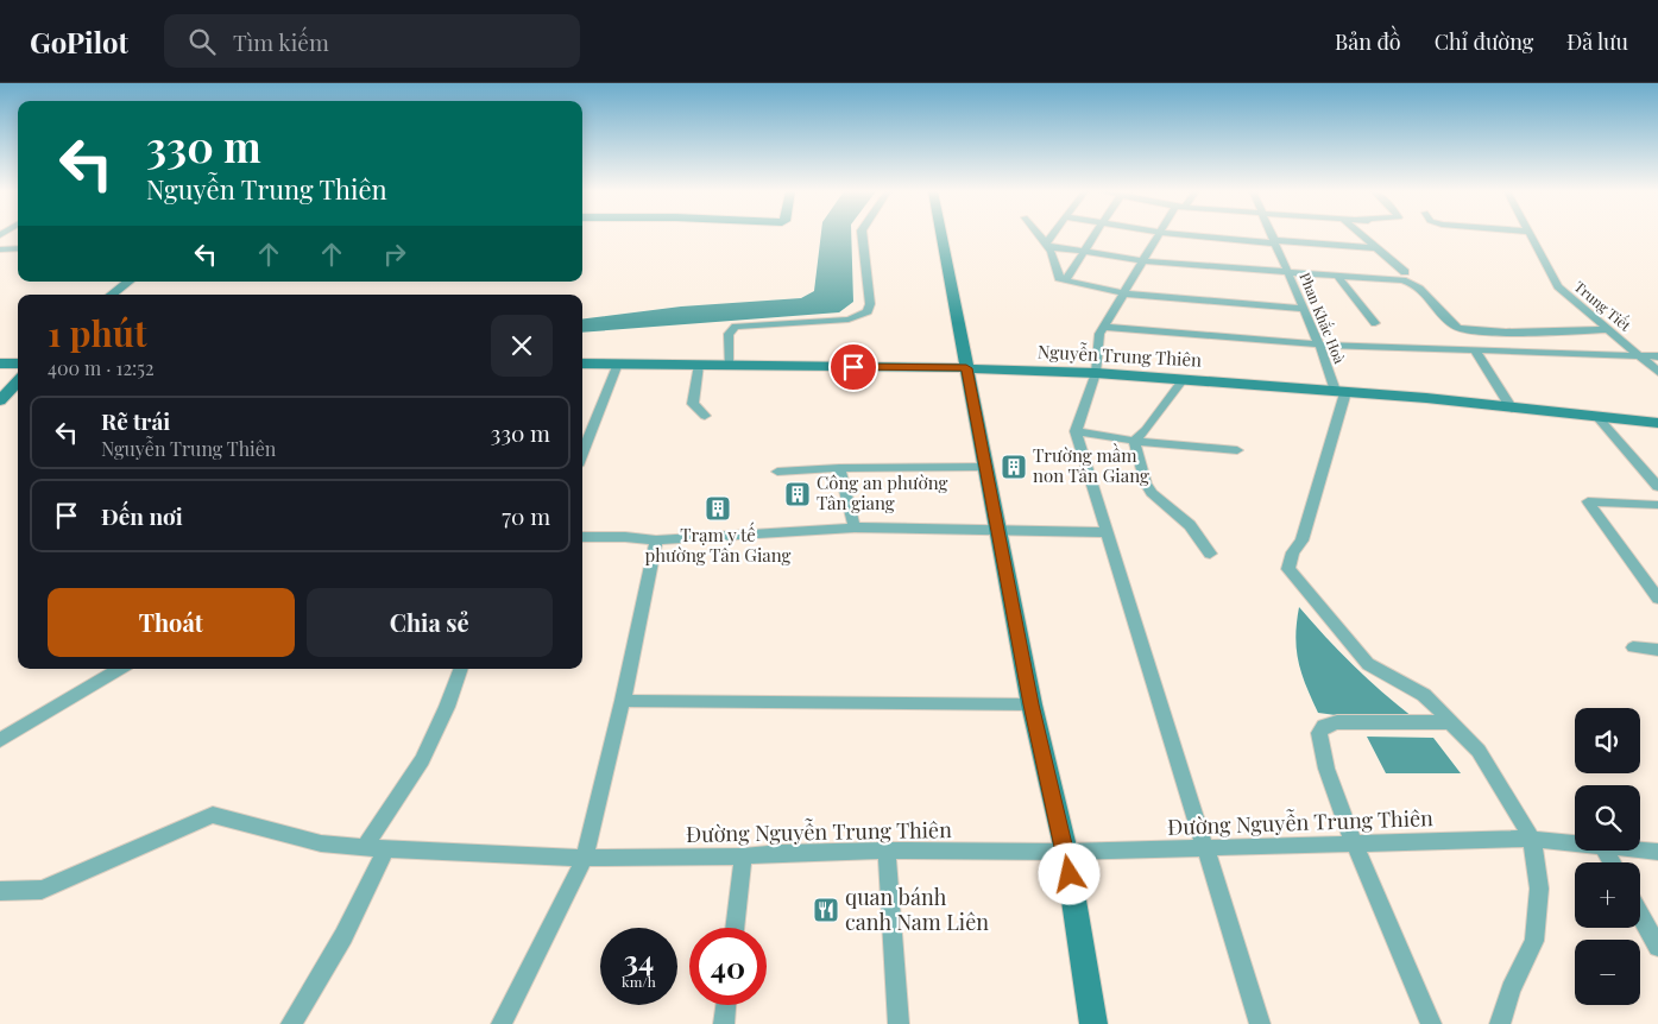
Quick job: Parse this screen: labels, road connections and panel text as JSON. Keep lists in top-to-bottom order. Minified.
{"streets":{"street":["Trung Tiết","Phan Khắc Hoà","Nguyễn Trung Thiên","Đường Nguyễn Trung Thiên"]},"crossings":[["Phan Khắc Hoà","Nguyễn Trung Thiên"]],"places":{"building":["Trường mầm non Tân Giang","Công an phường Tân giang","Trạm y tế phường Tân Giang"],"restaurant":["quan bánh canh Nam Liên"]},"page":{"header":"GoPilot","search":"Tìm kiếm","nav":["Bản đồ","Chỉ đường","Đã lưu"],"turn":["330 m","Nguyễn Trung Thiên"],"heading":["1 phút","400 m · 12:52"],"list":[{"name":"Rẽ trái","note":"Nguyễn Trung Thiên","value":"330 m"},{"name":"Đến nơi","value":"70 m"}],"buttons":["Thoát","Chia sẻ"],"map_buttons":["+","−"],"speed":"34 km/h","limit":"40"}}
